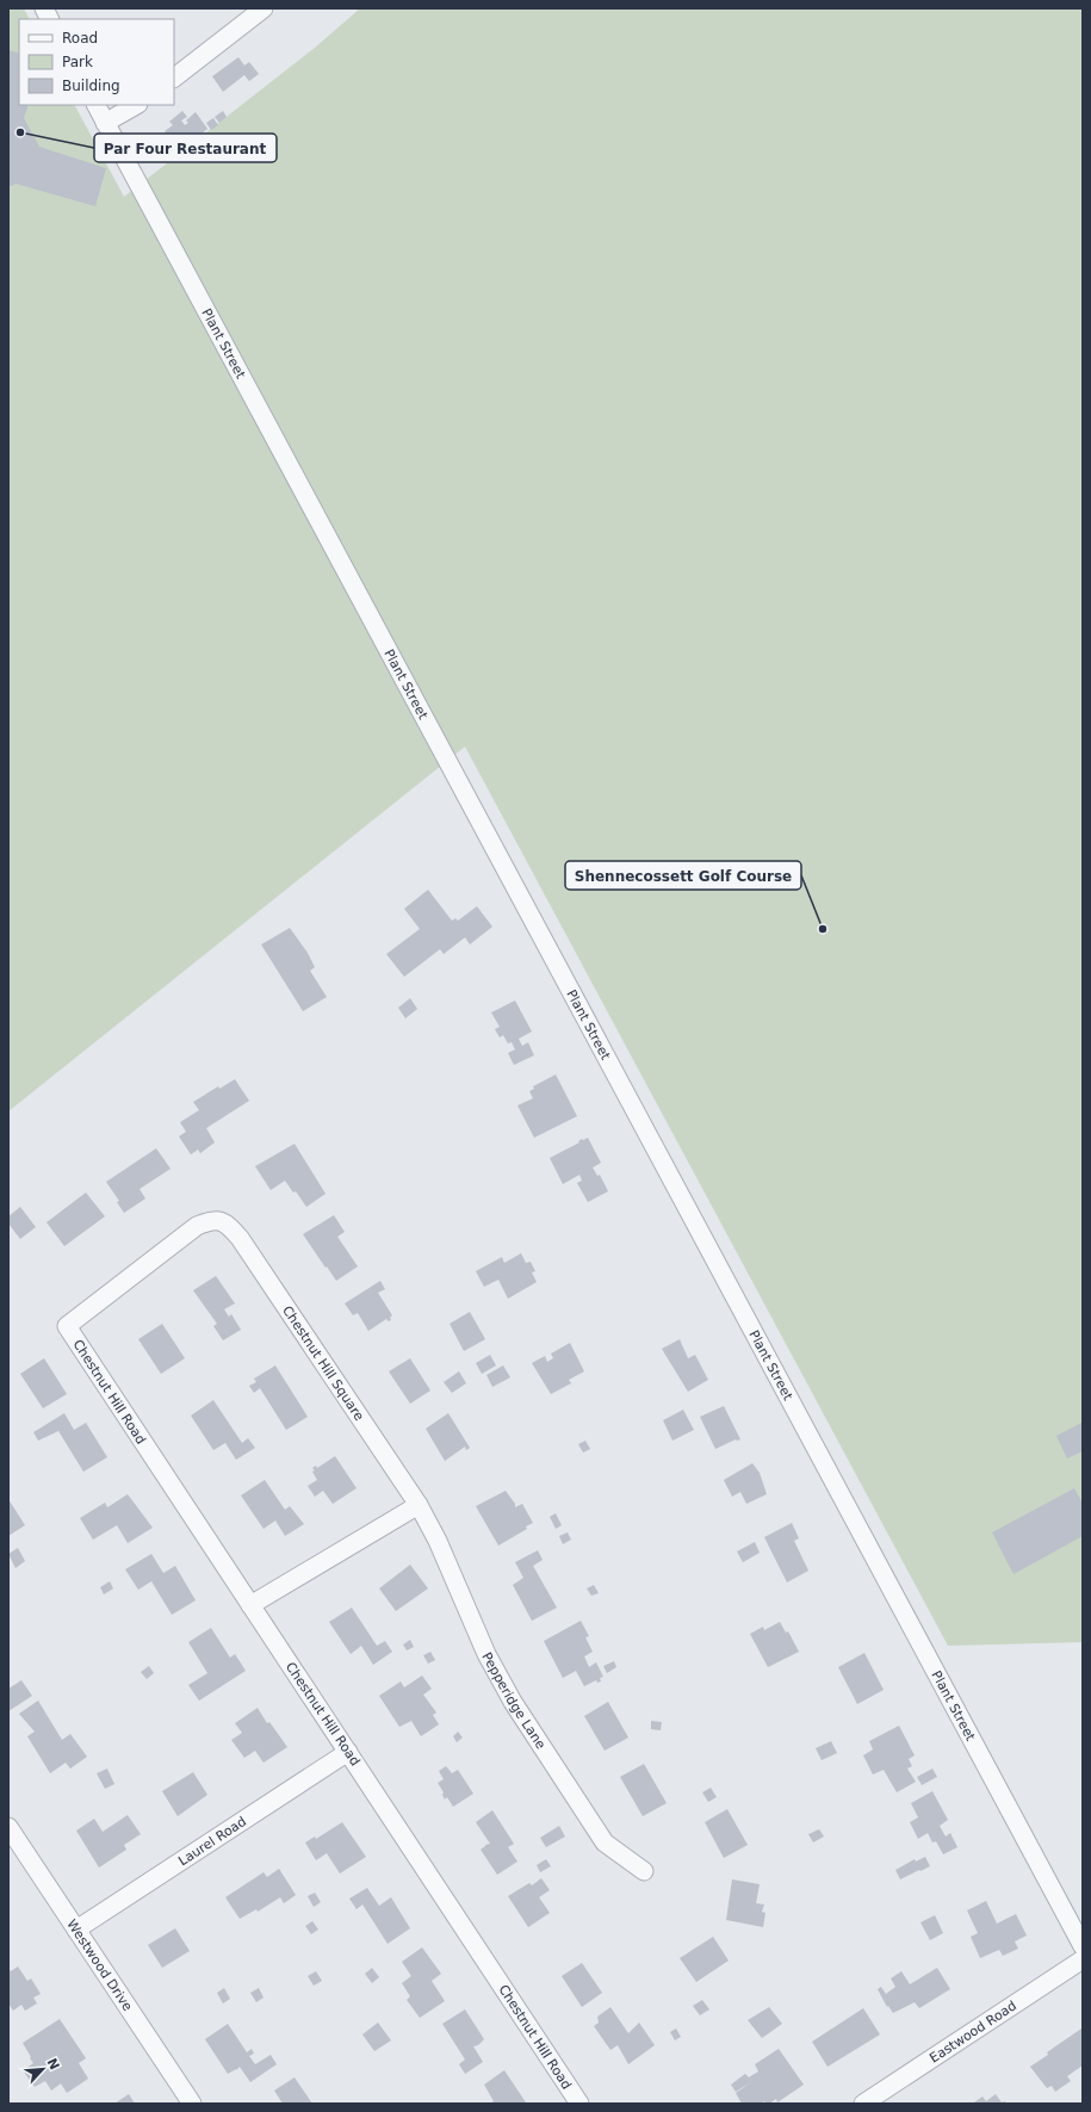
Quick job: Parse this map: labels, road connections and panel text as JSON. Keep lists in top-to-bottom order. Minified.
{"streets":{"street":["Plant Street","Chestnut Hill Square","Chestnut Hill Road","Pepperidge Lane","Laurel Road","Westwood Drive","Eastwood Road"]},"crossings":[["Chestnut Hill Square","Chestnut Hill Road"],["Chestnut Hill Square","Pepperidge Lane"],["Chestnut Hill Road","Laurel Road"],["Laurel Road","Westwood Drive"]],"places":["Par Four Restaurant","Shennecossett Golf Course"],"legend":["Road","Park","Building"],"north":"top right"}
